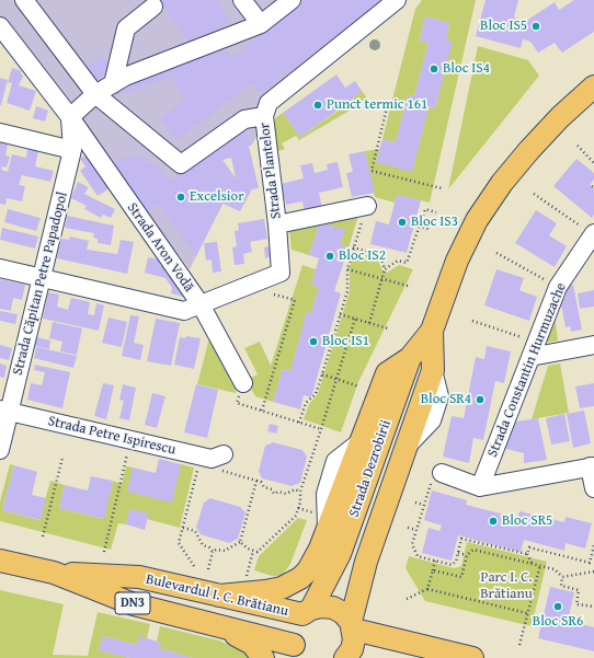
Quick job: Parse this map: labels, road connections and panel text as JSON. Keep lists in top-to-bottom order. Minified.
{"streets":{"main road":["Strada Dezrobirii","Bulevardul I. C. Brătianu","DN3"],"street":["Strada Plantelor","Strada Aron Vodă","Strada Căpitan Petre Papadopol","Strada Constantin Hurmuzache","Strada Petre Ispirescu"]},"crossings":[["Strada Plantelor","Strada Aron Vodă"],["Strada Aron Vodă","Strada Căpitan Petre Papadopol"],["Strada Căpitan Petre Papadopol","Strada Petre Ispirescu"],["Strada Dezrobirii","Bulevardul I. C. Brătianu"],["Strada Dezrobirii","DN3"],["Bulevardul I. C. Brătianu","DN3"]],"parks":["Parc I. C. Brătianu"],"places":["Bloc IS5","Bloc IS4","Punct termic 161","Excelsior","Bloc IS3","Bloc IS2","Bloc IS1","Bloc SR4","Bloc SR5","Bloc SR6"]}
